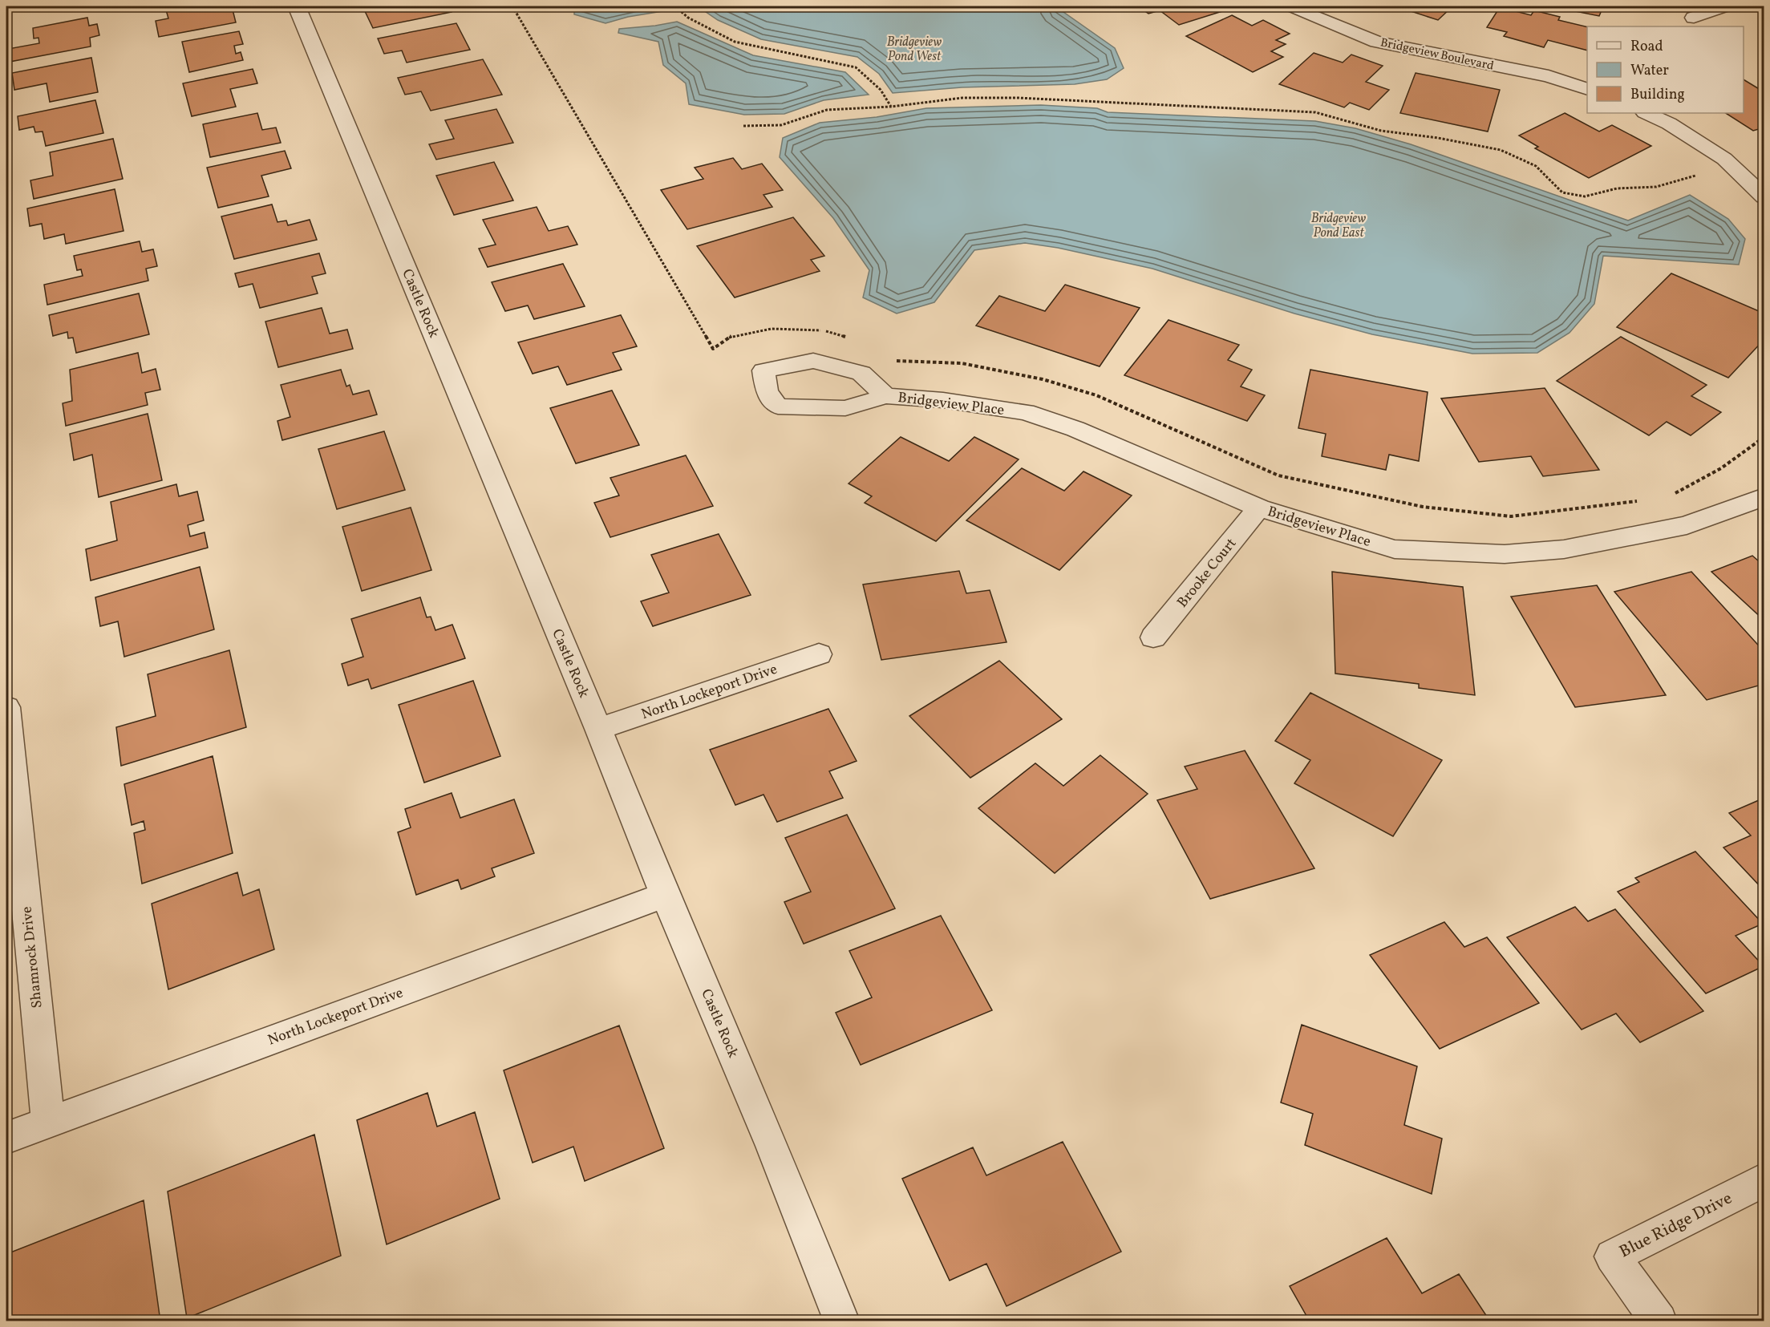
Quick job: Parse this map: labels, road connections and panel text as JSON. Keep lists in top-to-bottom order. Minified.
{"streets":{"street":["Bridgeview Boulevard","Castle Rock","Bridgeview Place","Brooke Court","North Lockeport Drive","Shamrock Drive","Blue Ridge Drive"]},"crossings":[["Castle Rock","North Lockeport Drive"],["Bridgeview Place","Brooke Court"],["North Lockeport Drive","Shamrock Drive"]],"water":["Bridgeview Pond West","Bridgeview Pond East"],"legend":["Road","Water","Building"]}
